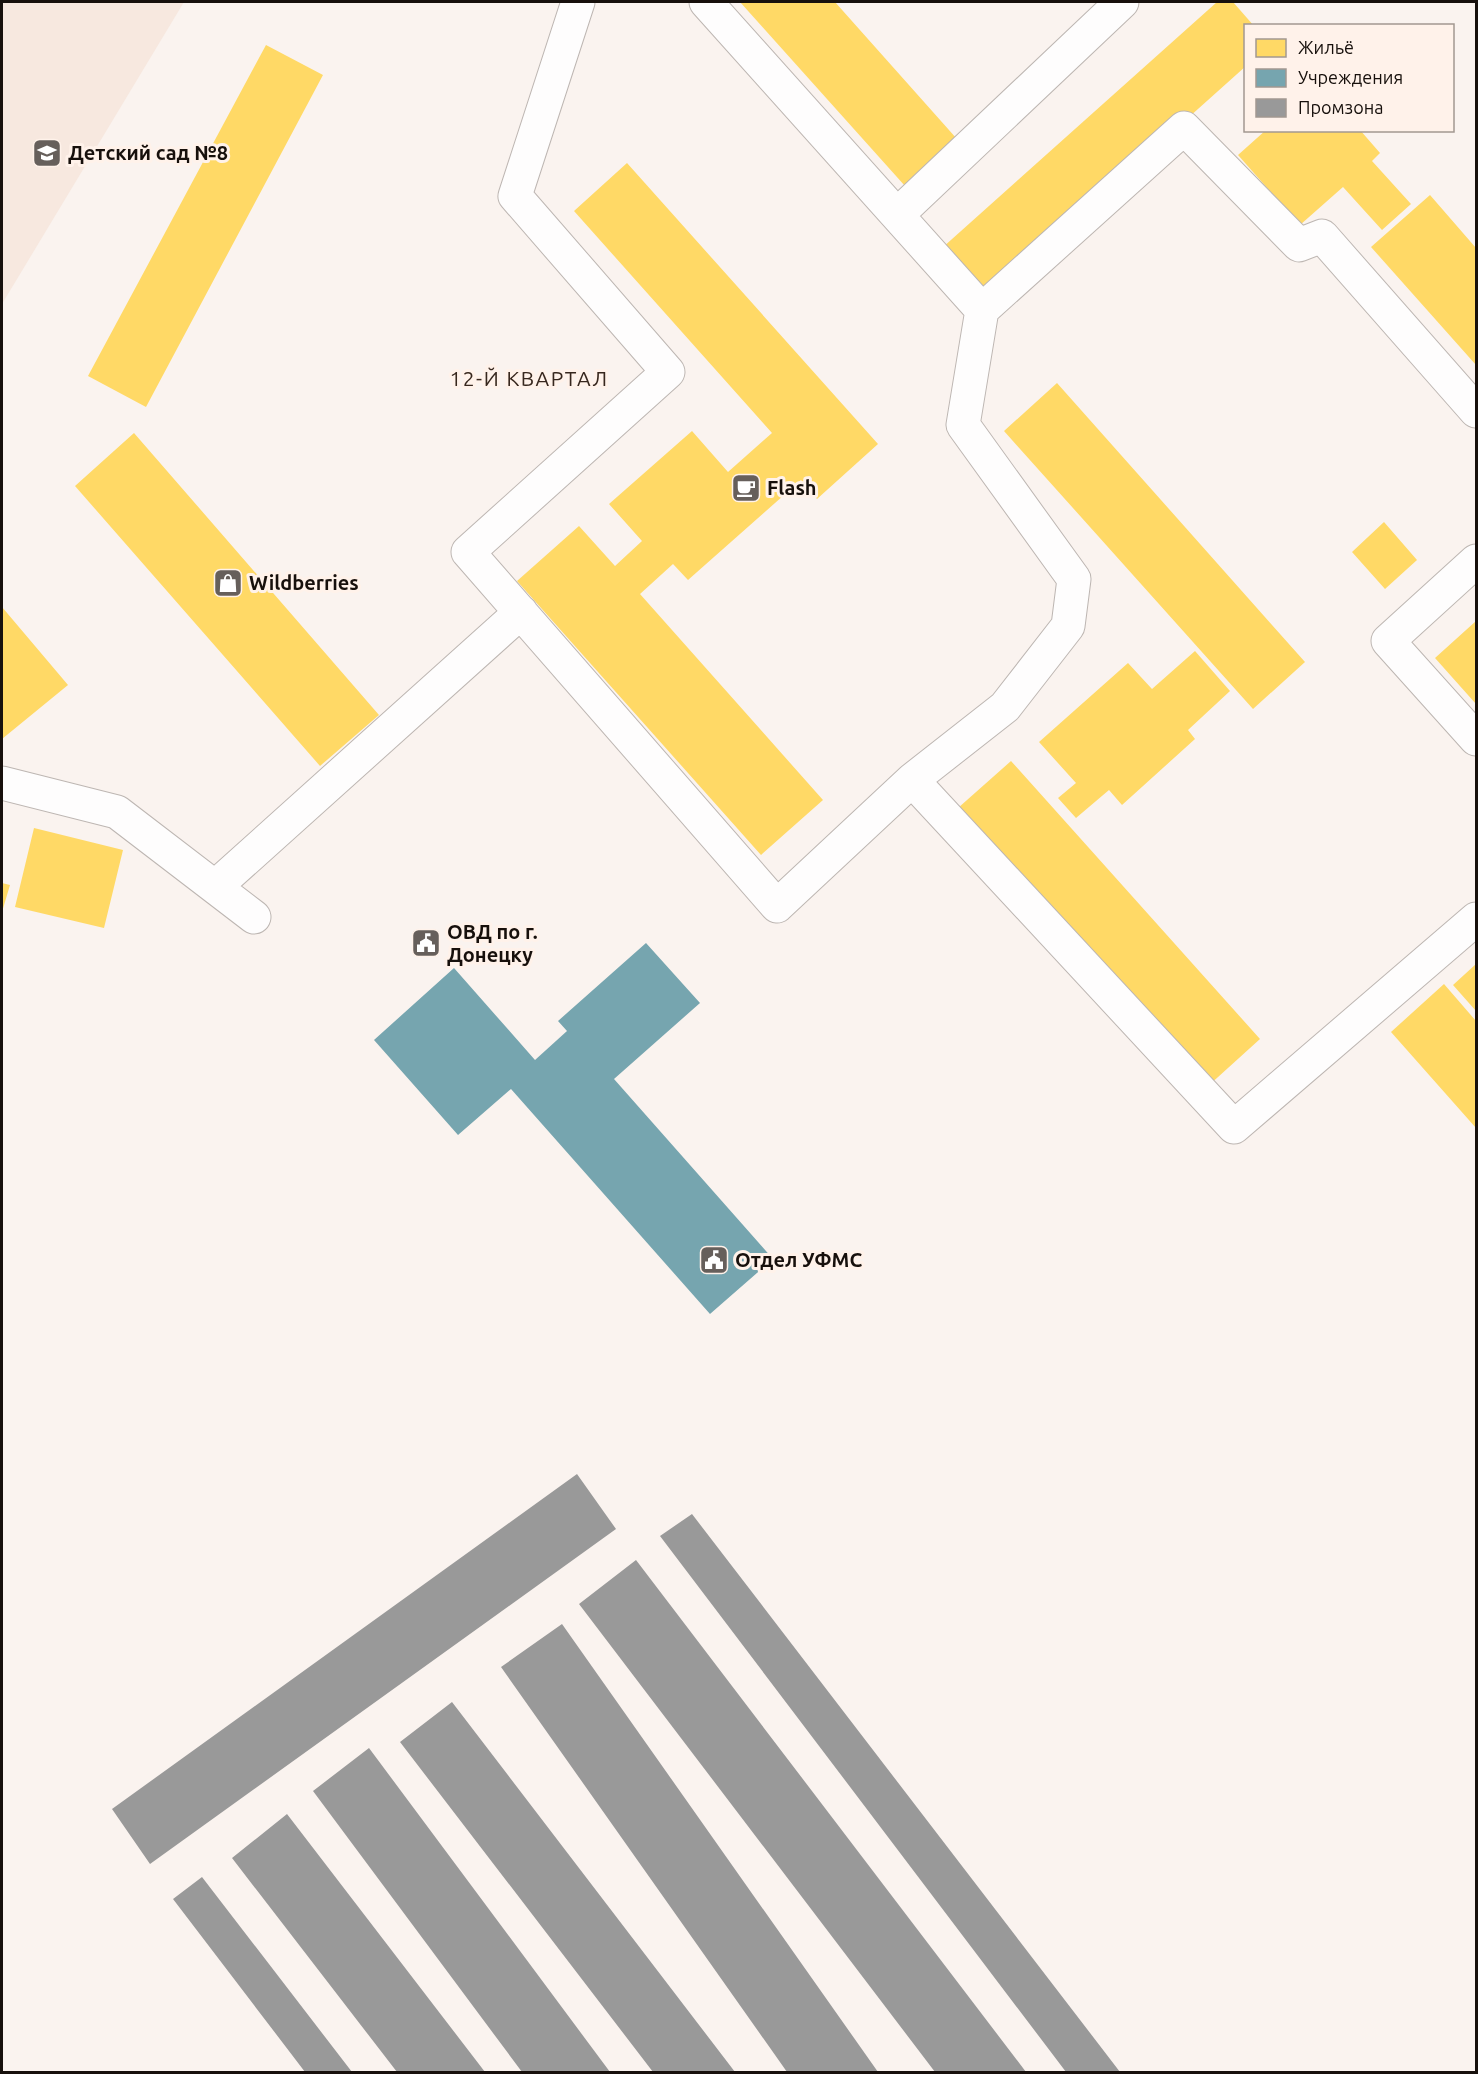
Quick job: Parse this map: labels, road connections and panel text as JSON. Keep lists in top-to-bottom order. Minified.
{"districts":["12-Й КВАРТАЛ"],"places":{"school or university":["Детский сад №8"],"cafe":["Flash"],"shop":["Wildberries"],"public building":["ОВД по г. Донецку","Отдел УФМС"]},"legend":["Жильё","Учреждения","Промзона"]}
